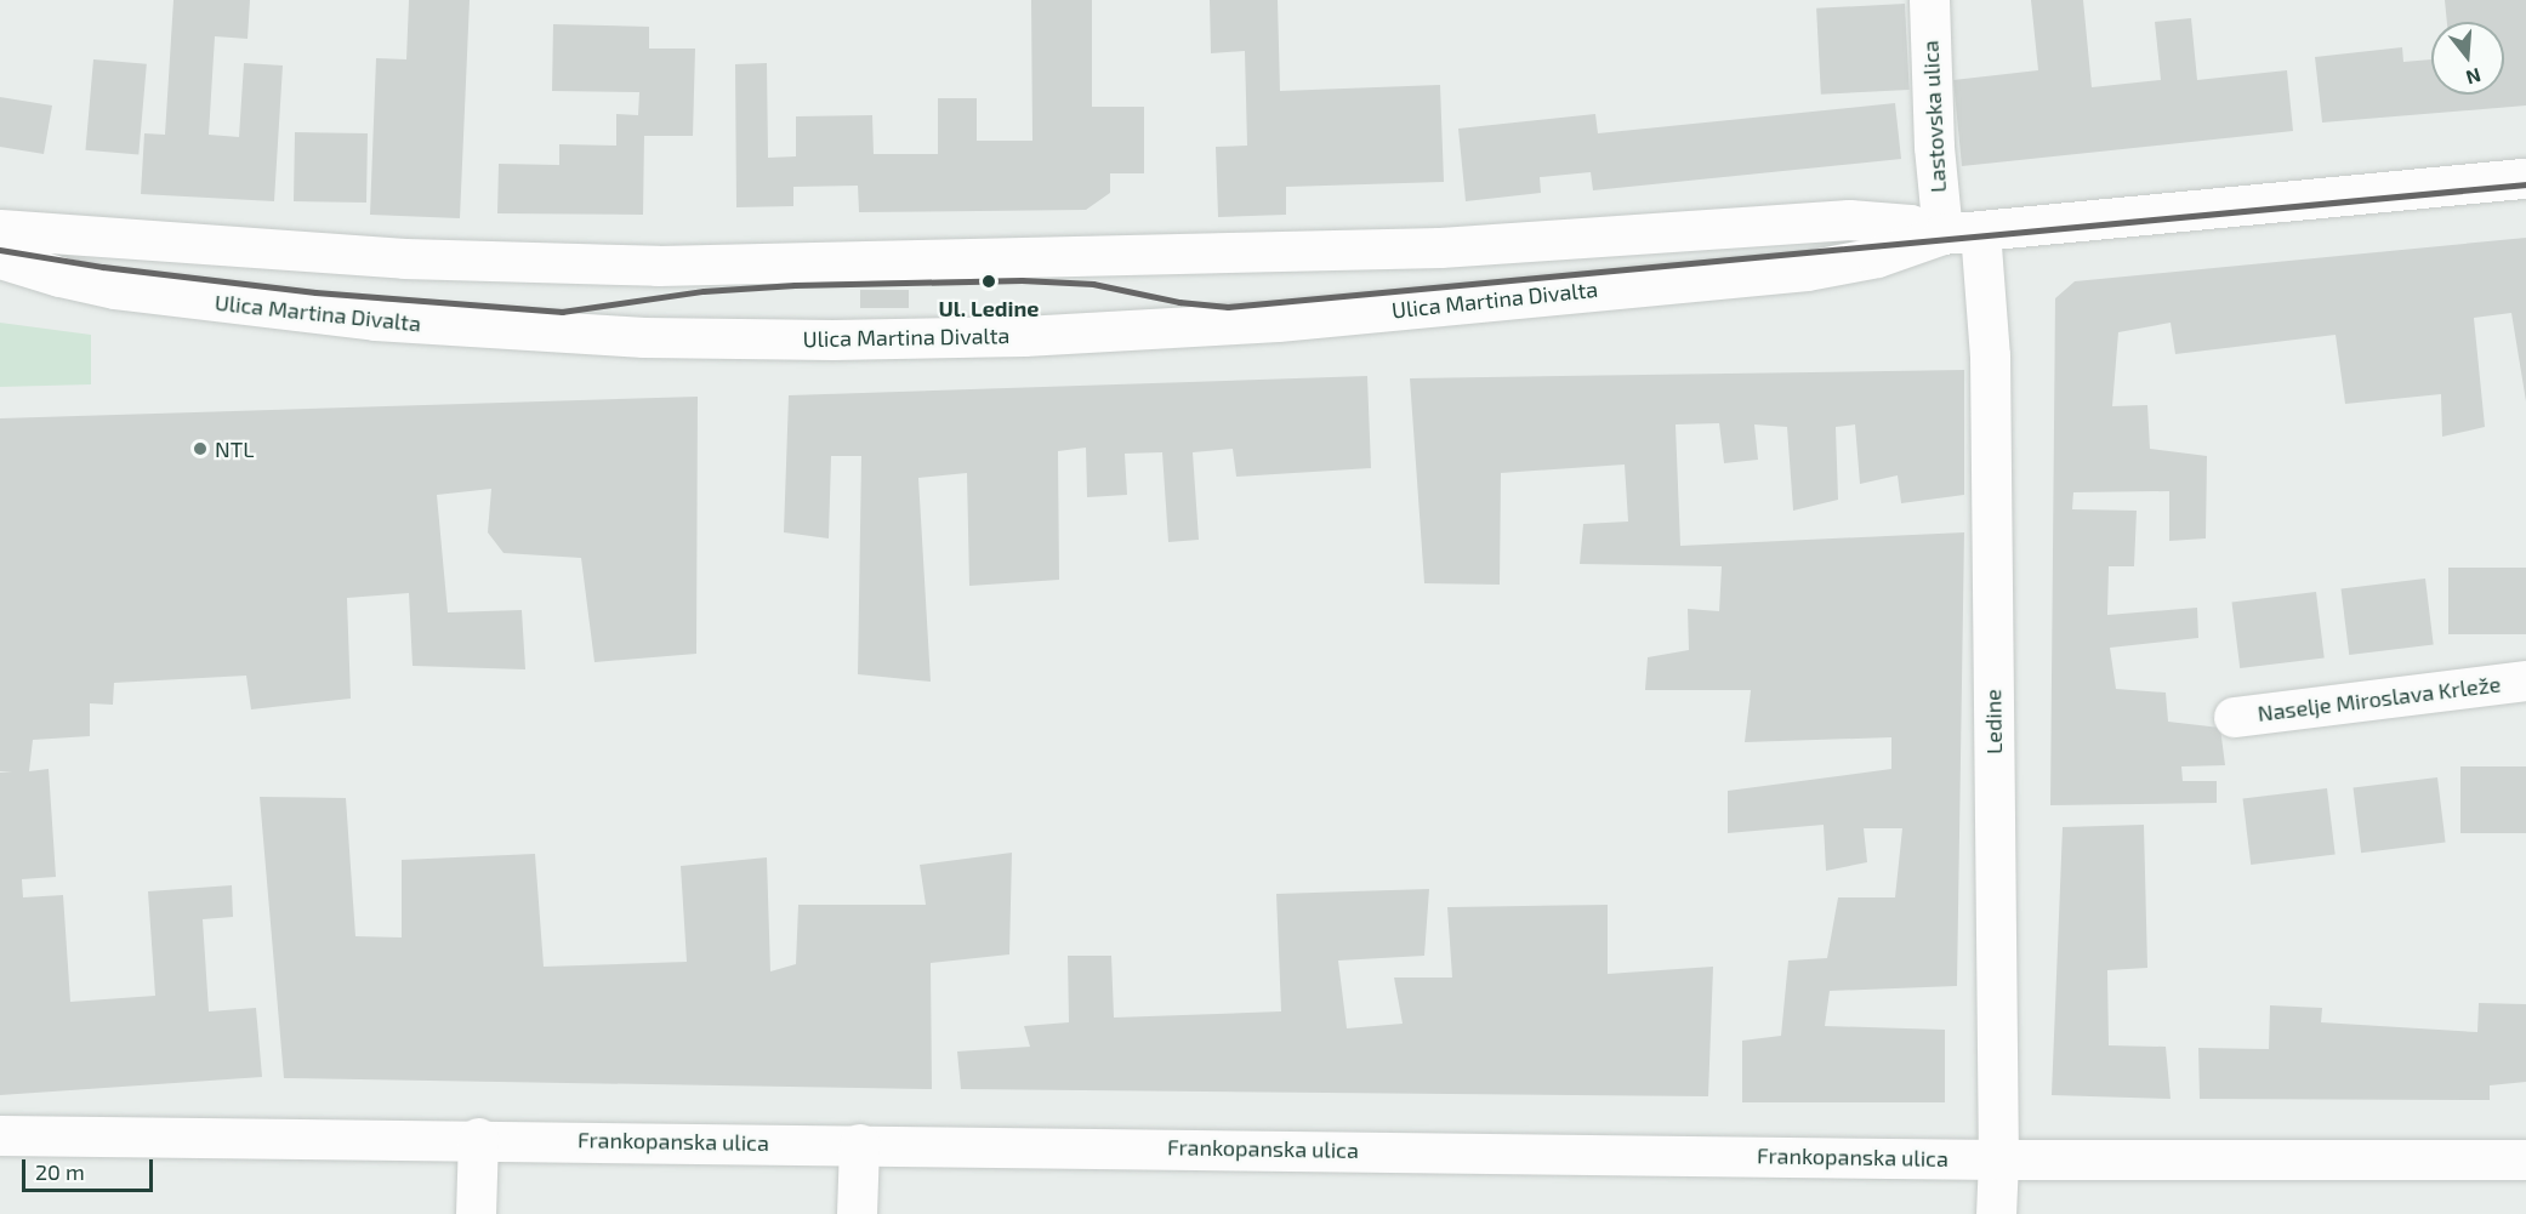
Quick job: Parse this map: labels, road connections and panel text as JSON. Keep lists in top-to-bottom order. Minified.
{"streets":{"street":["Lastovska ulica","Ulica Martina Divalta","Naselje Miroslava Krleže","Ledine","Frankopanska ulica"]},"crossings":[["Lastovska ulica","Ulica Martina Divalta"],["Lastovska ulica","Ledine"],["Ulica Martina Divalta","Ledine"],["Ledine","Frankopanska ulica"]],"places":["Ul. Ledine","NTL"],"scale_bar":"20 m","north":"bottom"}
